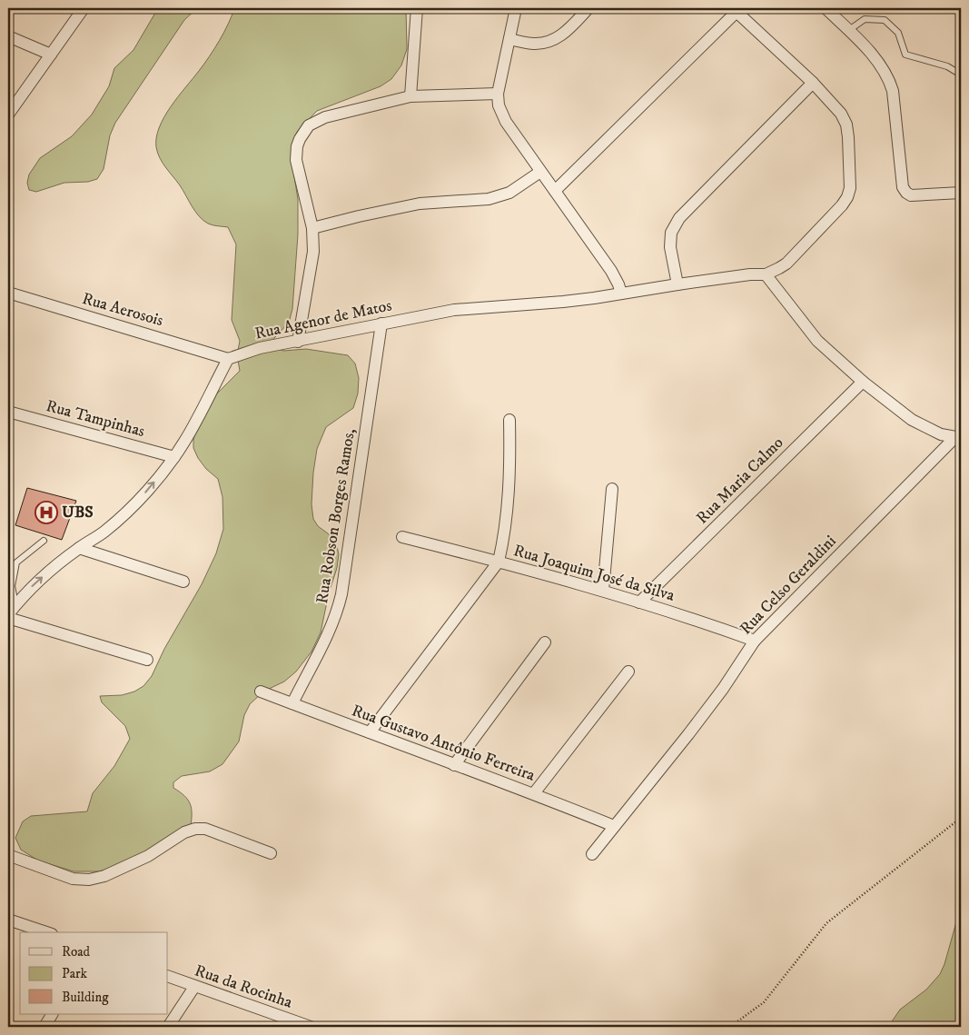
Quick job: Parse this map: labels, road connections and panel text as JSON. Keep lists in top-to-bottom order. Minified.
{"streets":{"street":["Rua Aerosois","Rua Agenor de Matos","Rua Tampinhas","Rua Maria Calmo","Rua Robson Borges Ramos,","Rua Joaquim José da Silva","Rua Celso Geraldini","Rua Gustavo Antônio Ferreira","Rua da Rocinha"]},"crossings":[["Rua Aerosois","Rua Agenor de Matos"],["Rua Agenor de Matos","Rua Robson Borges Ramos,"],["Rua Maria Calmo","Rua Joaquim José da Silva"],["Rua Robson Borges Ramos,","Rua Gustavo Antônio Ferreira"],["Rua Joaquim José da Silva","Rua Celso Geraldini"],["Rua Joaquim José da Silva","Rua Gustavo Antônio Ferreira"],["Rua Celso Geraldini","Rua Gustavo Antônio Ferreira"]],"places":{"hospital":["UBS"]},"legend":["Road","Park","Building"]}
